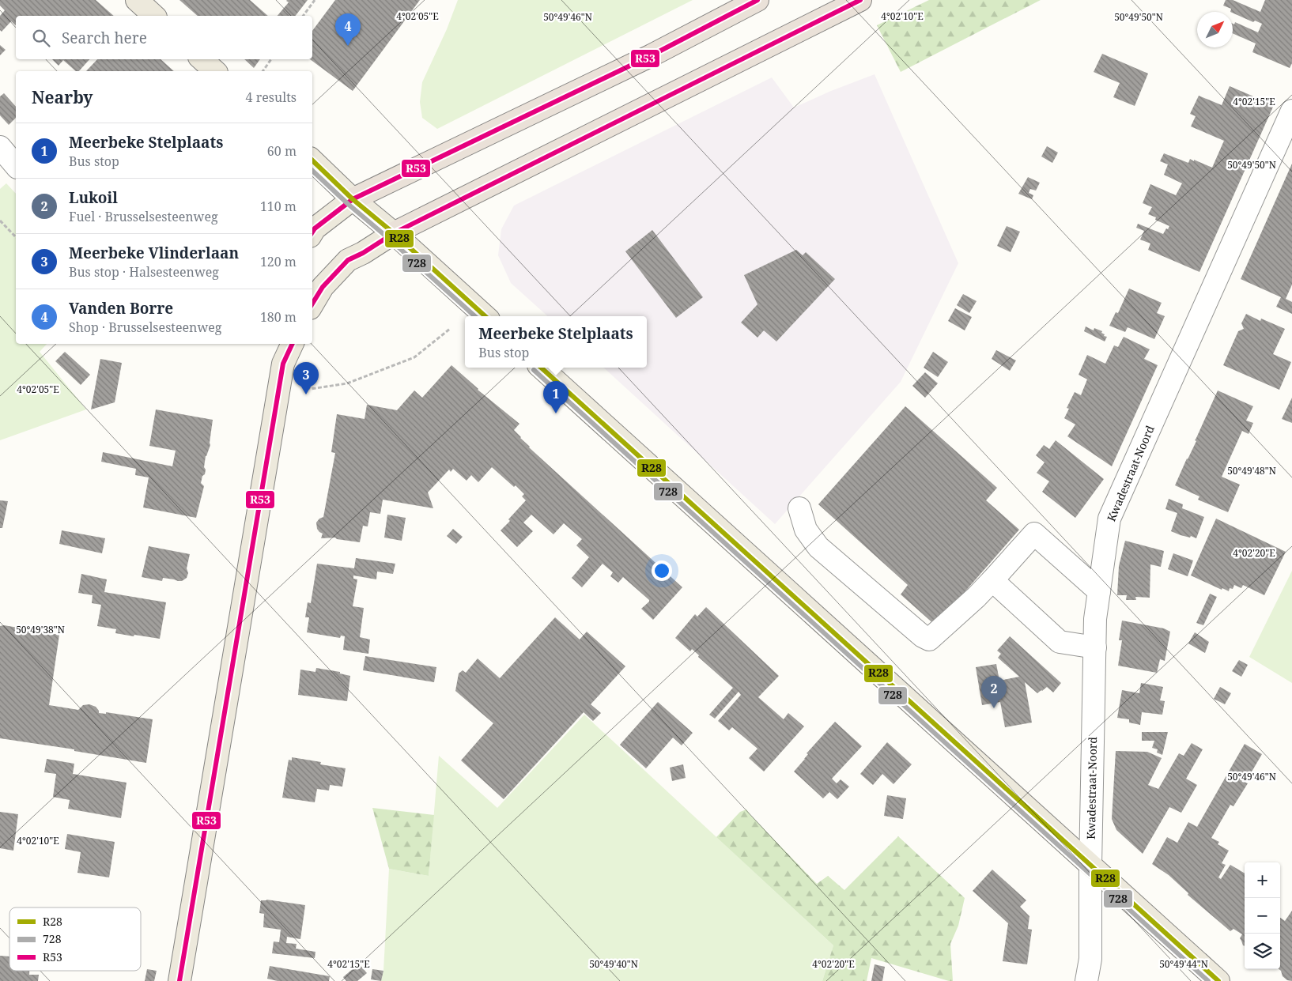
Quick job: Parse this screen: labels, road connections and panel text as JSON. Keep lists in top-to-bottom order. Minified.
{"streets":{"street":["Kwadestraat-Noord"]},"lines":["transit line R53","transit line R28","transit line 728"],"legend":["R28","728","R53"],"north":"top right","page":{"pins":["4","3","1","2"],"search":"Search here","heading":["Nearby","4 results"],"list":[{"mark":"1","name":"Meerbeke Stelplaats","note":"Bus stop","value":"60 m"},{"mark":"2","name":"Lukoil","note":"Fuel · Brusselsesteenweg","value":"110 m"},{"mark":"3","name":"Meerbeke Vlinderlaan","note":"Bus stop · Halsesteenweg","value":"120 m"},{"mark":"4","name":"Vanden Borre","note":"Shop · Brusselsesteenweg","value":"180 m"}],"popup":["Meerbeke Stelplaats","Bus stop"],"map_buttons":["+","−"]},"coordinates":["4°02'05\"E","4°02'10\"E","50°49'46\"N","50°49'50\"N","4°02'15\"E","50°49'48\"N","4°02'20\"E","50°49'38\"N","50°49'40\"N","50°49'44\"N"]}
